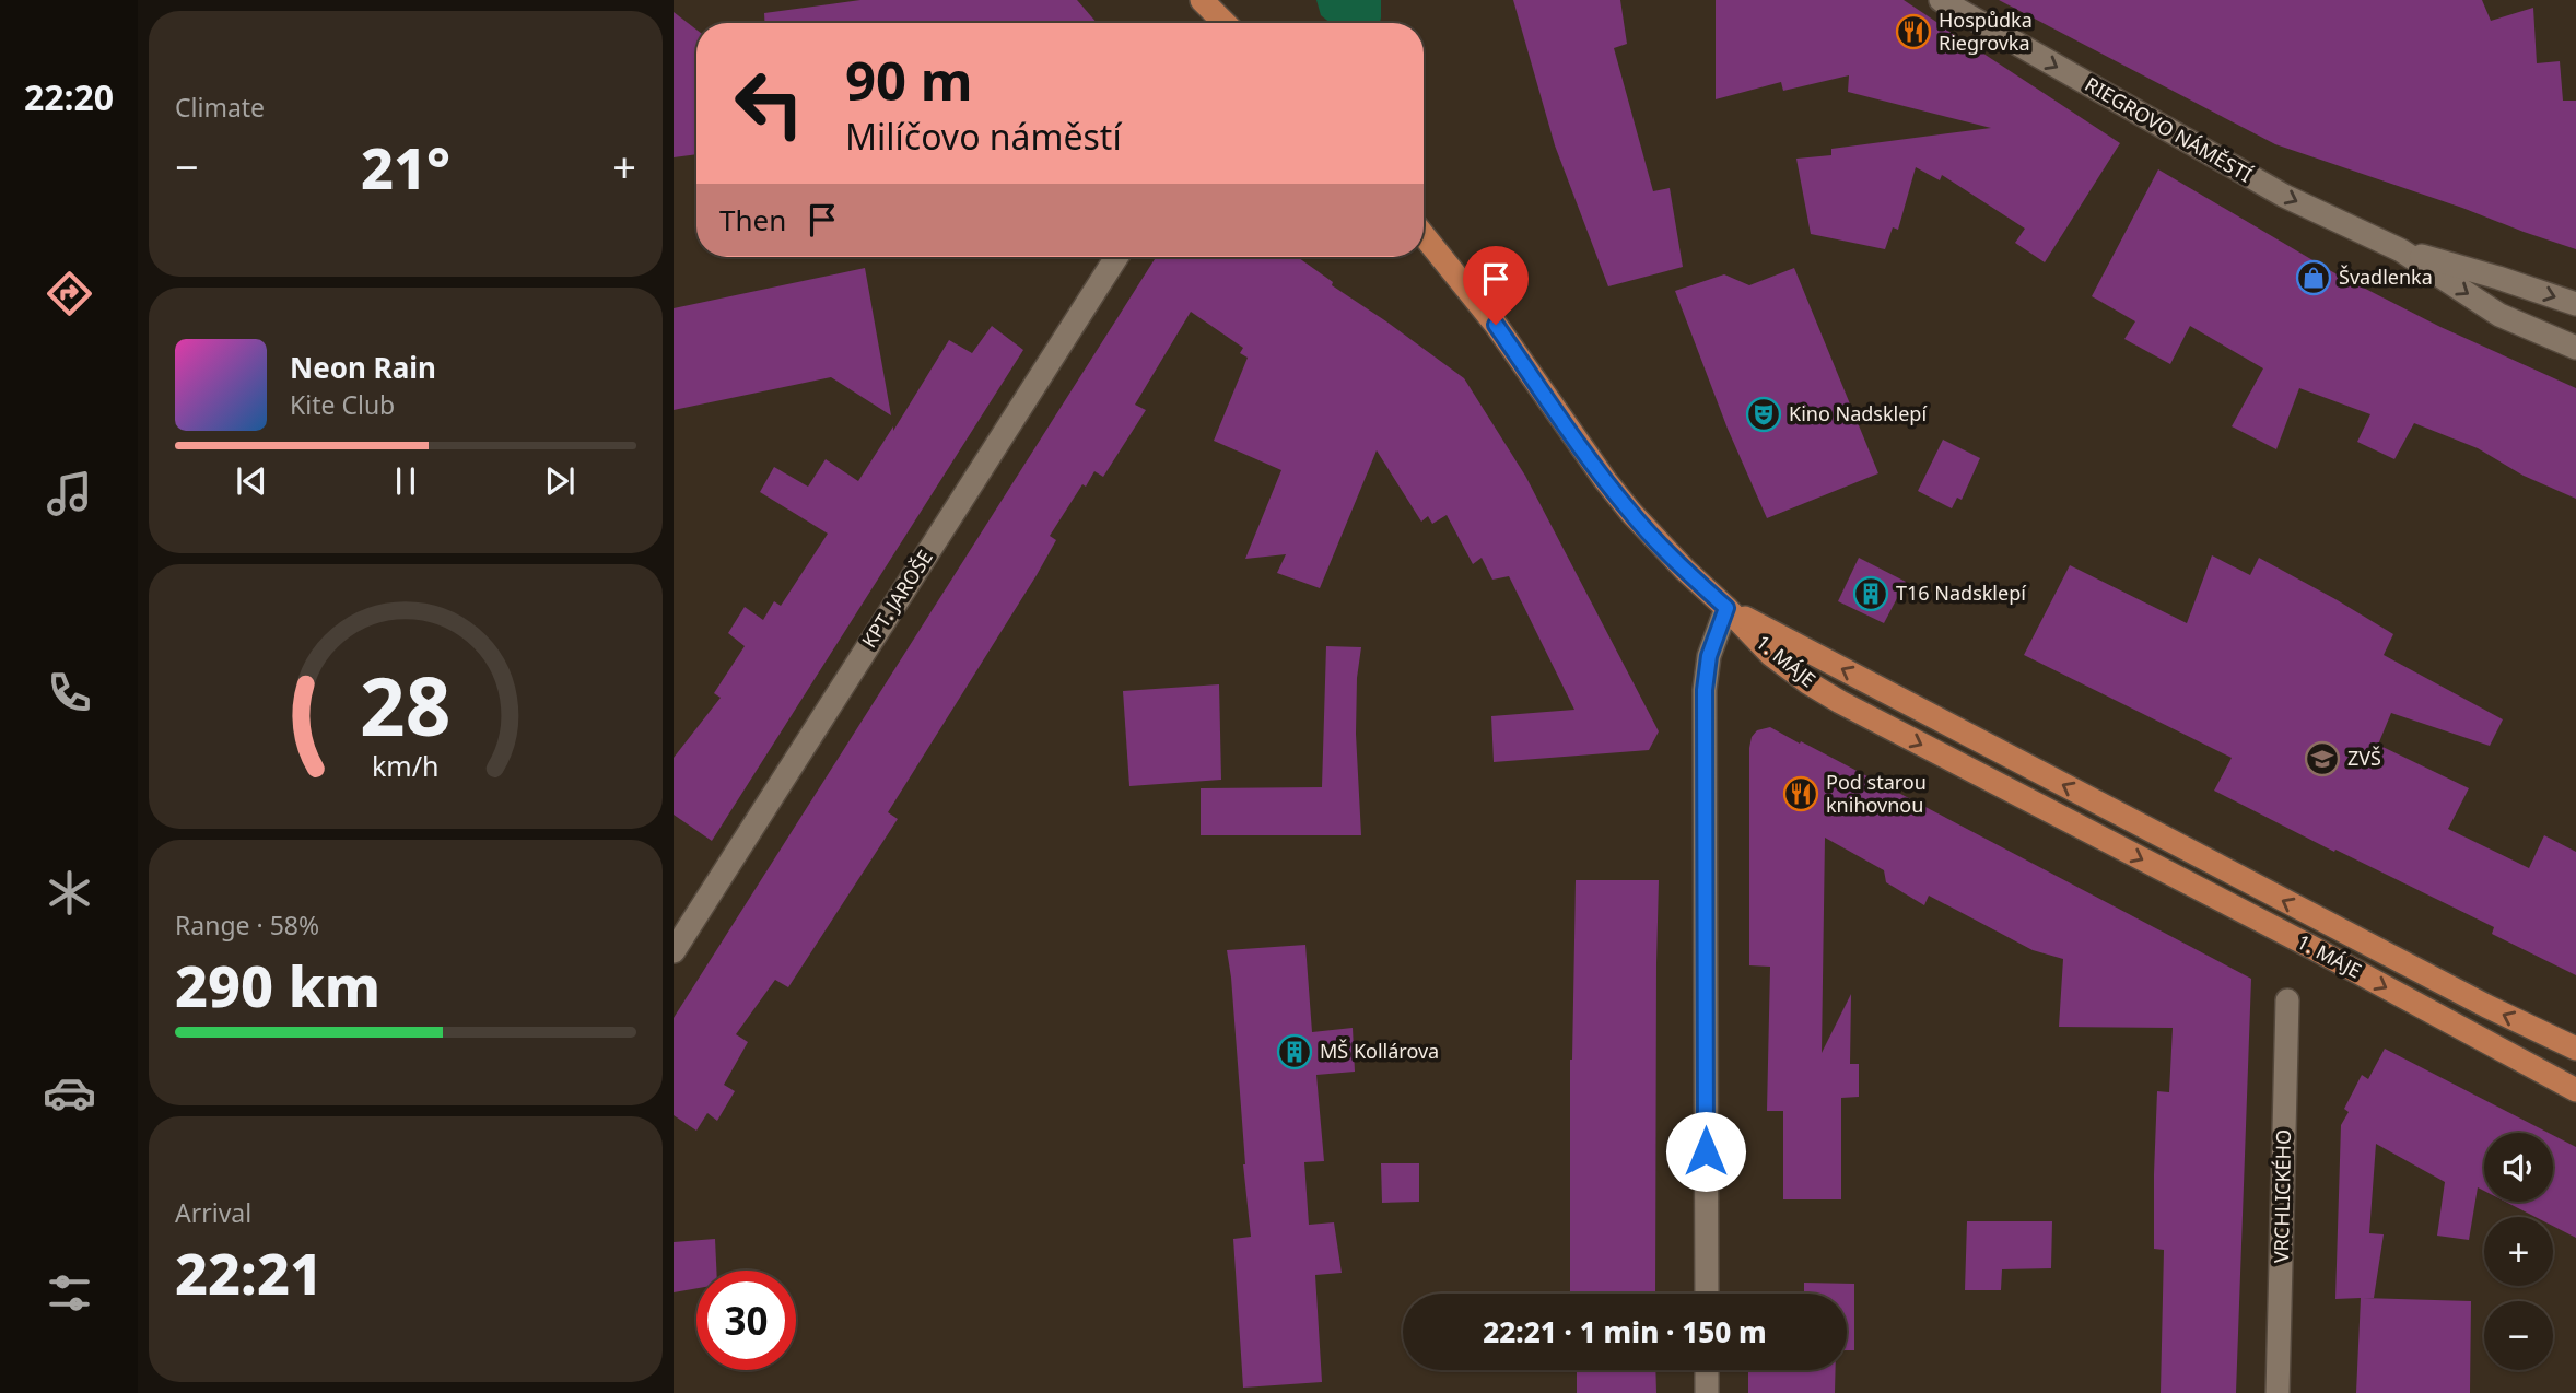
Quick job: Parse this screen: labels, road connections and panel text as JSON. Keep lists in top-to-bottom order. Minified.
{"streets":{"main road":["1. MÁJE"],"street":["RIEGROVO NÁMĚSTÍ","KPT. JAROŠE","VRCHLICKÉHO"]},"one_way":["RIEGROVO NÁMĚSTÍ"],"places":{"restaurant":["Hospůdka Riegrovka","Pod starou knihovnou"],"shop":["Švadlenka"],"theatre":["Kino Nadsklepí"],"building":["T16 Nadsklepí","MŠ Kollárova"],"school or university":["ZVŠ"]},"page":{"tabs":"22:20","tile":["Climate",["Range · 58%","290 km"],["Arrival","22:21"]],"turn":["90 m","Milíčovo náměstí"],"heat":["−","21°","+"],"then":"Then","song":["Neon Rain","Kite Club"],"map_buttons":["+","−"],"limit":"30","trip":"22:21 · 1 min · 150 m","gauge":["28","km/h"]}}
